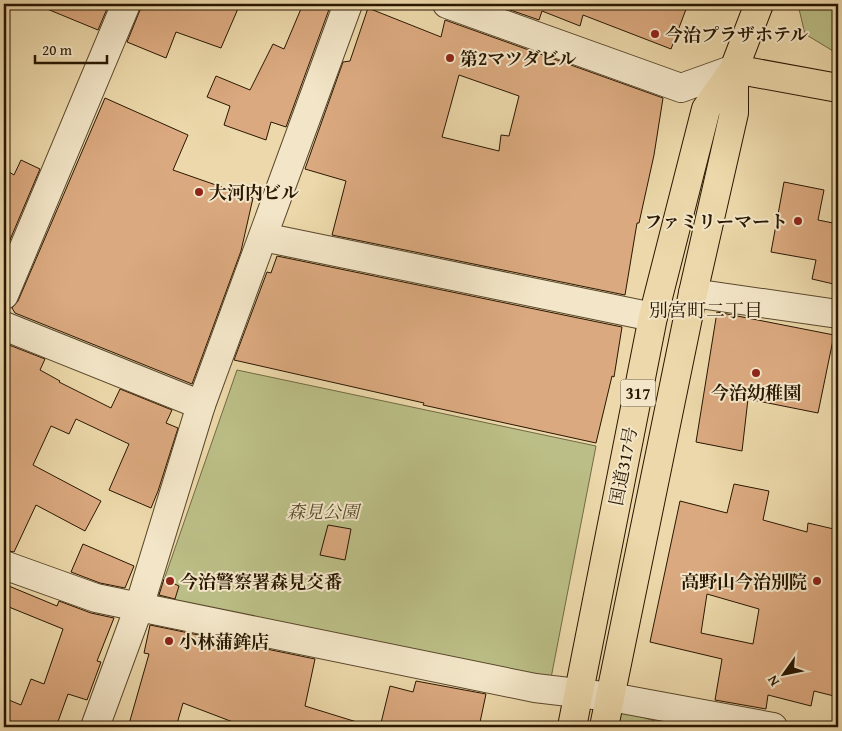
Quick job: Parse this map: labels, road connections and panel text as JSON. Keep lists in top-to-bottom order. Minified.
{"streets":{"main road":["317","国道317号"]},"districts":["別宮町二丁目"],"parks":["森見公園"],"places":["今治プラザホテル","第2マツダビル","大河内ビル","ファミリーマート","今治幼稚園","今治警察署森見交番","高野山今治別院","小林蒲鉾店"],"scale_bar":"20 m","north":"bottom left"}
